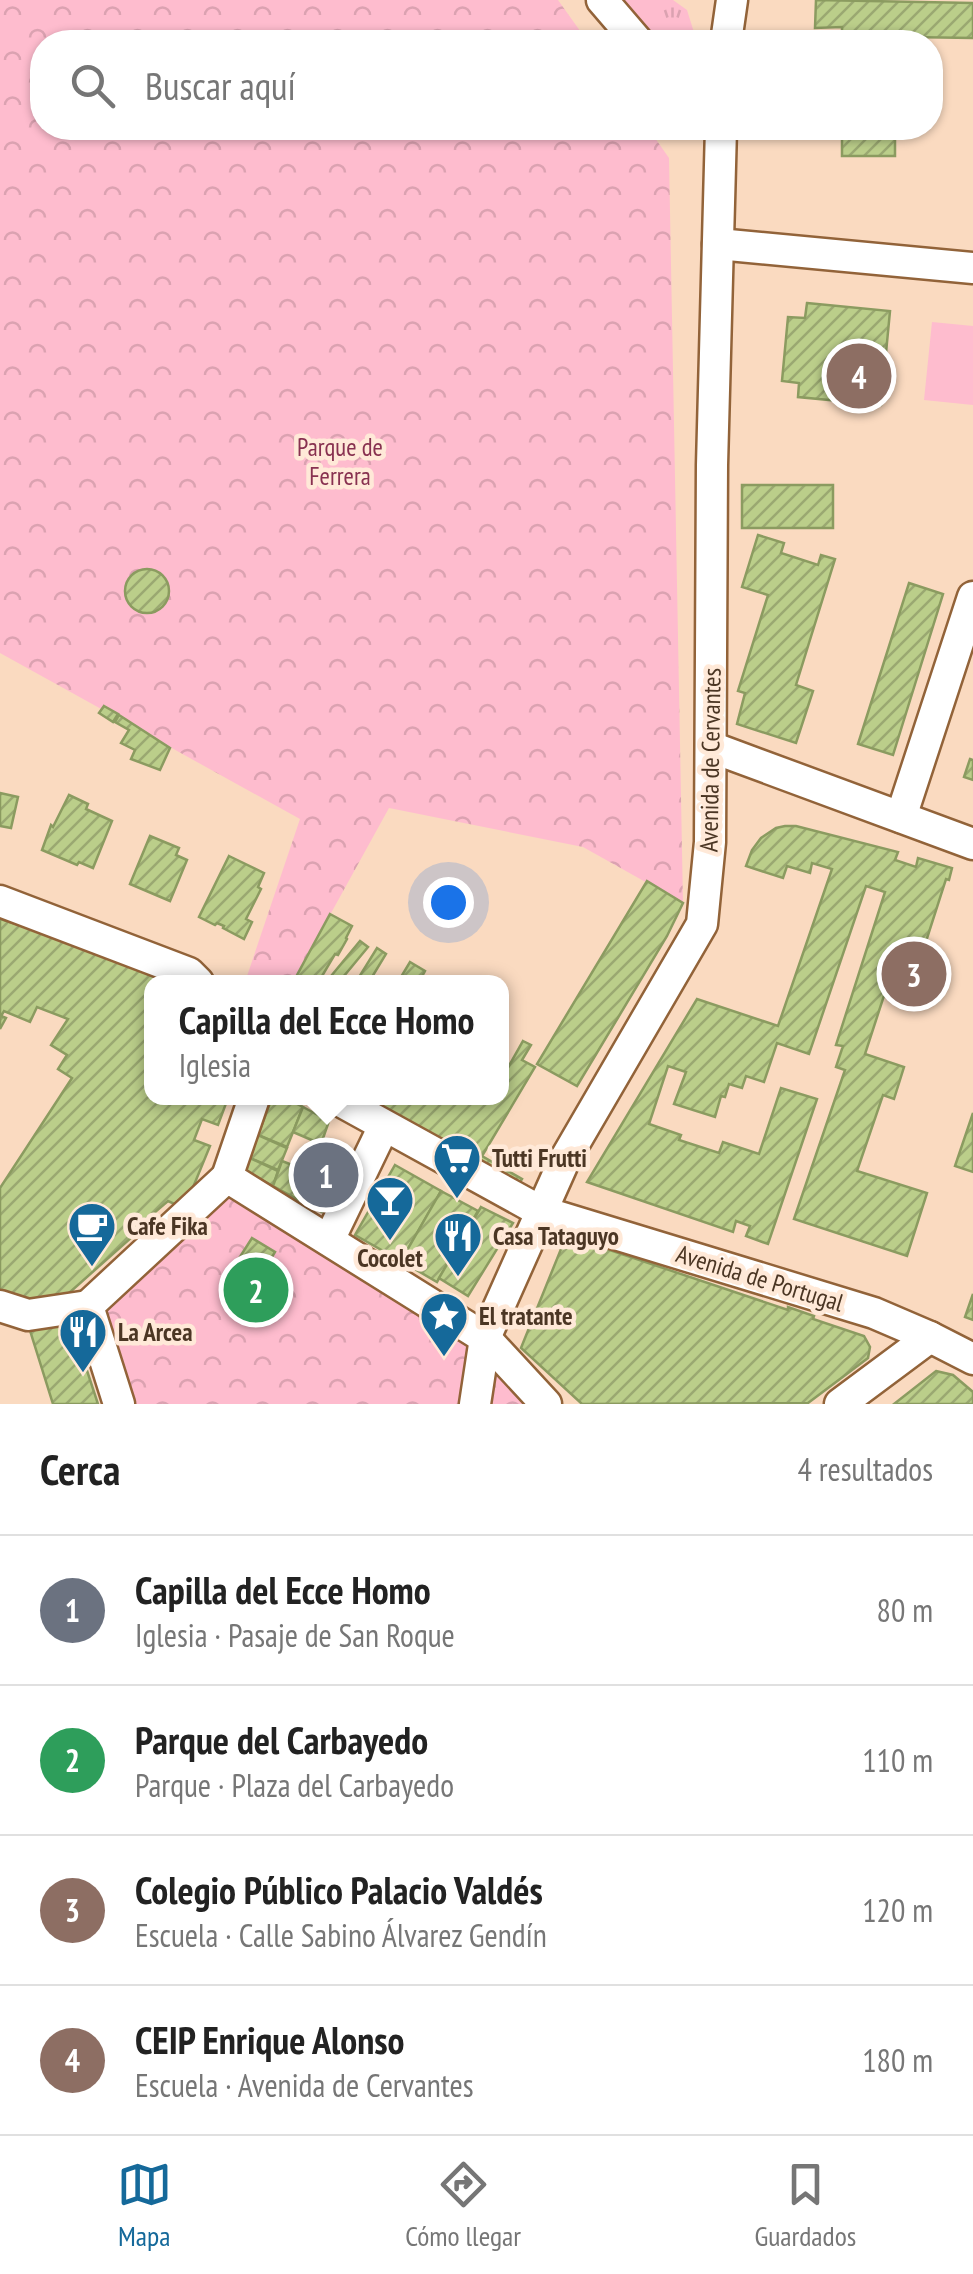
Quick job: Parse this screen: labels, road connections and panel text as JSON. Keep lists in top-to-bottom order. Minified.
{"streets":{"street":["Avenida de Cervantes","Avenida de Portugal"]},"crossings":[["Avenida de Cervantes","Avenida de Portugal"]],"parks":["Parque de Ferrera"],"places":{"supermarket":["Tutti Frutti"],"bar":["Cocolet"],"cafe":["Cafe Fika"],"restaurant":["Casa Tataguyo","La Arcea"],"place":["El tratante"]},"page":{"search":"Buscar aquí","pins":["4","3","1","2"],"popup":["Capilla del Ecce Homo","Iglesia"],"heading":["Cerca","4 resultados"],"list":[{"mark":"1","name":"Capilla del Ecce Homo","note":"Iglesia · Pasaje de San Roque","value":"80 m"},{"mark":"2","name":"Parque del Carbayedo","note":"Parque · Plaza del Carbayedo","value":"110 m"},{"mark":"3","name":"Colegio Público Palacio Valdés","note":"Escuela · Calle Sabino Álvarez Gendín","value":"120 m"},{"mark":"4","name":"CEIP Enrique Alonso","note":"Escuela · Avenida de Cervantes","value":"180 m"}],"nav":["Mapa","Cómo llegar","Guardados"]}}
